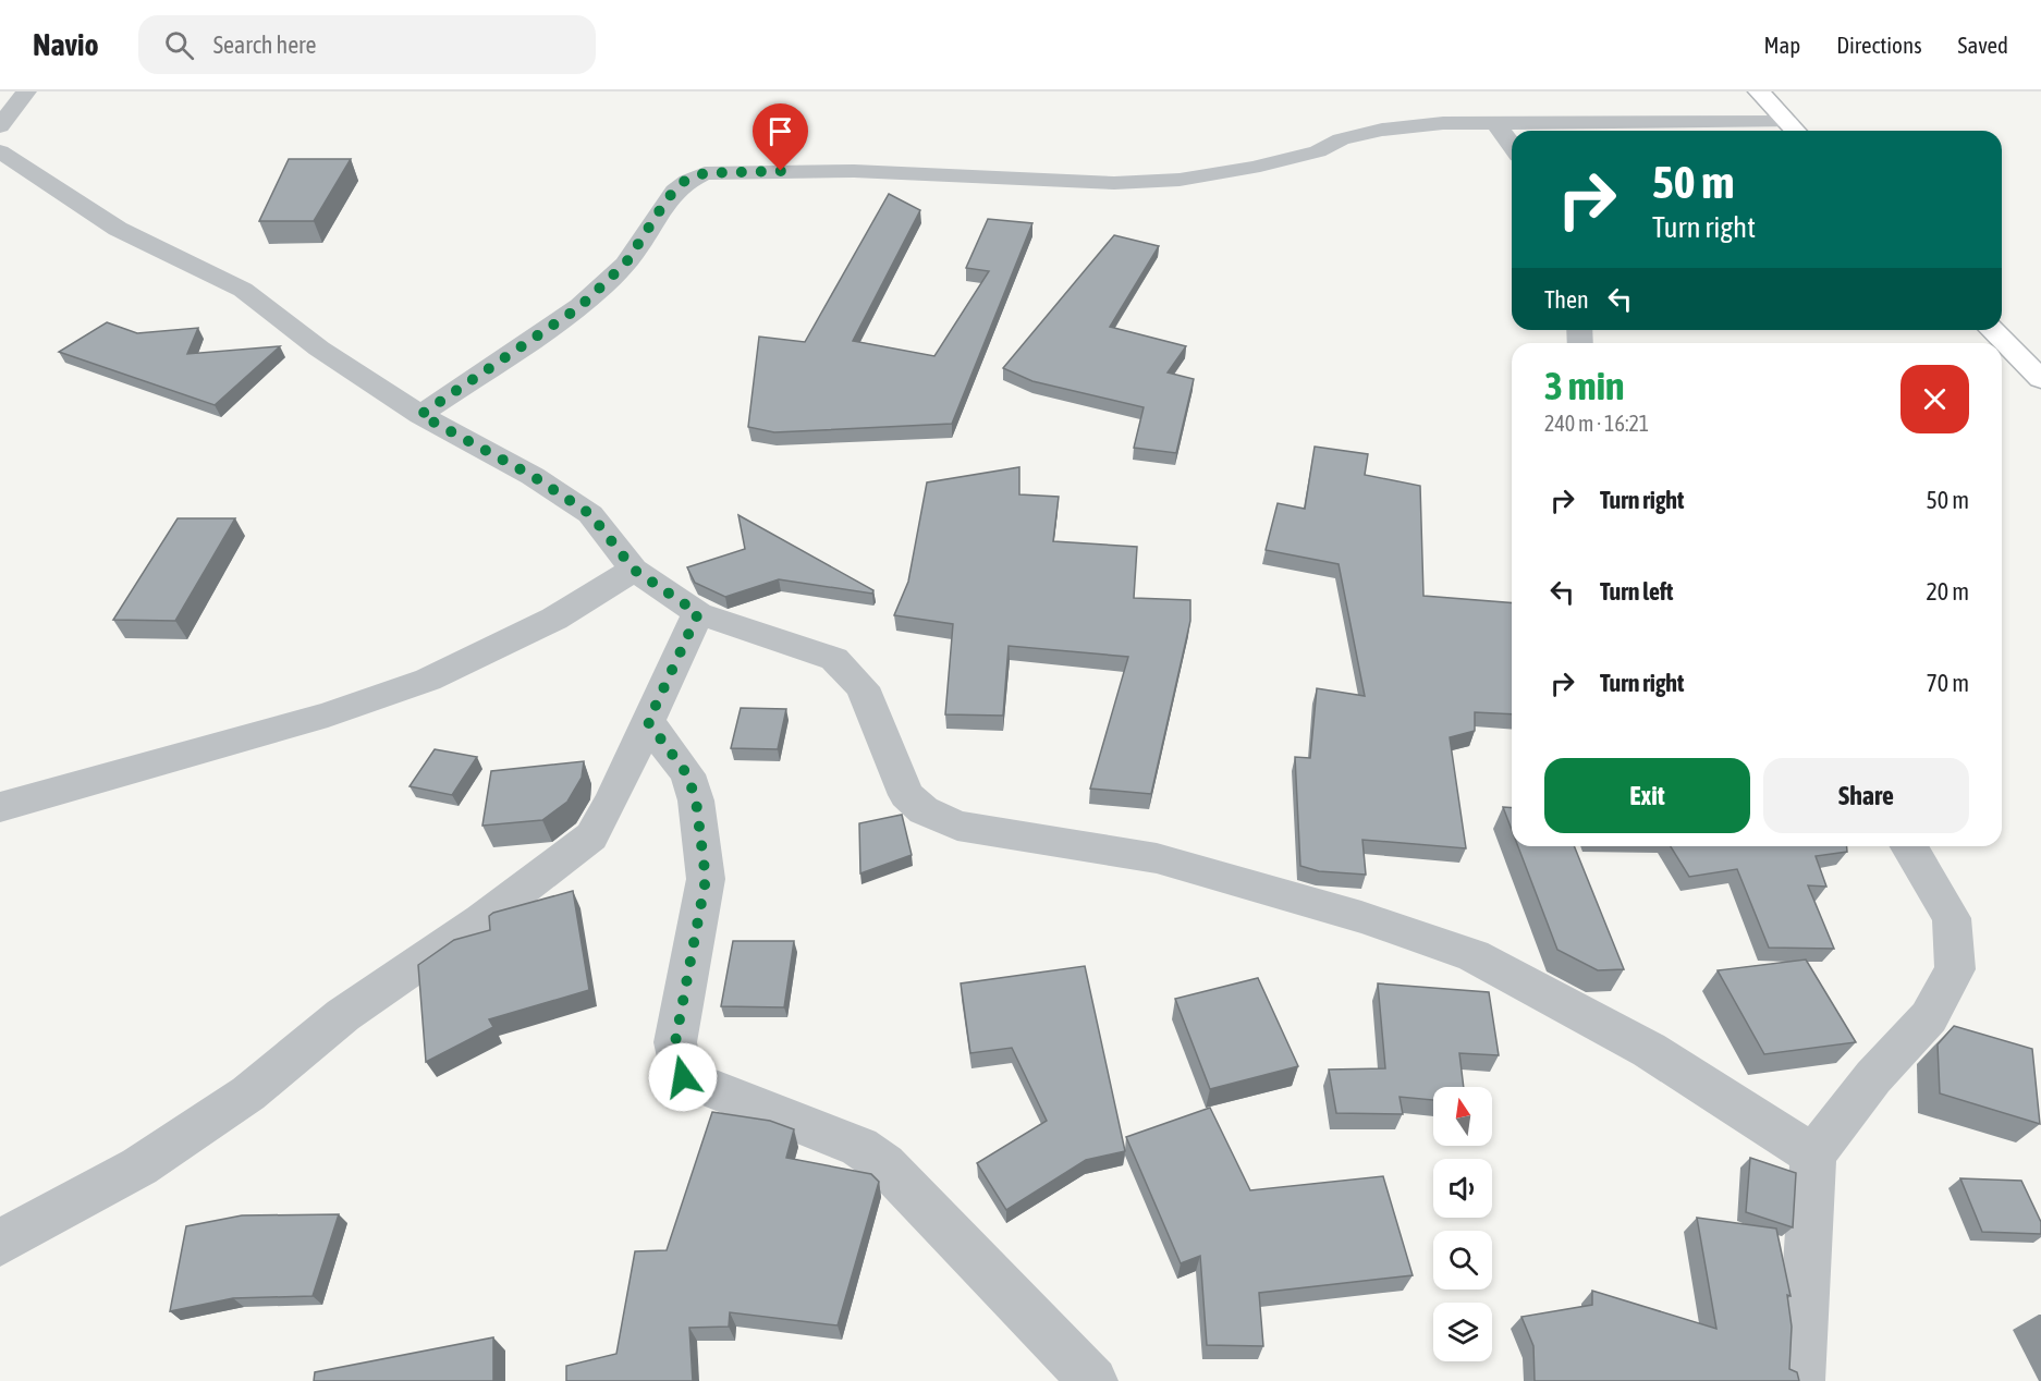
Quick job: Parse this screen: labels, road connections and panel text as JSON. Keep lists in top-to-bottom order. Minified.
{"north":"top","page":{"header":"Navio","search":"Search here","nav":["Map","Directions","Saved"],"turn":["50 m","Turn right"],"then":"Then","heading":["3 min","240 m · 16:21"],"list":[{"name":"Turn right","value":"50 m"},{"name":"Turn left","value":"20 m"},{"name":"Turn right","value":"70 m"}],"buttons":["Exit","Share"]}}
